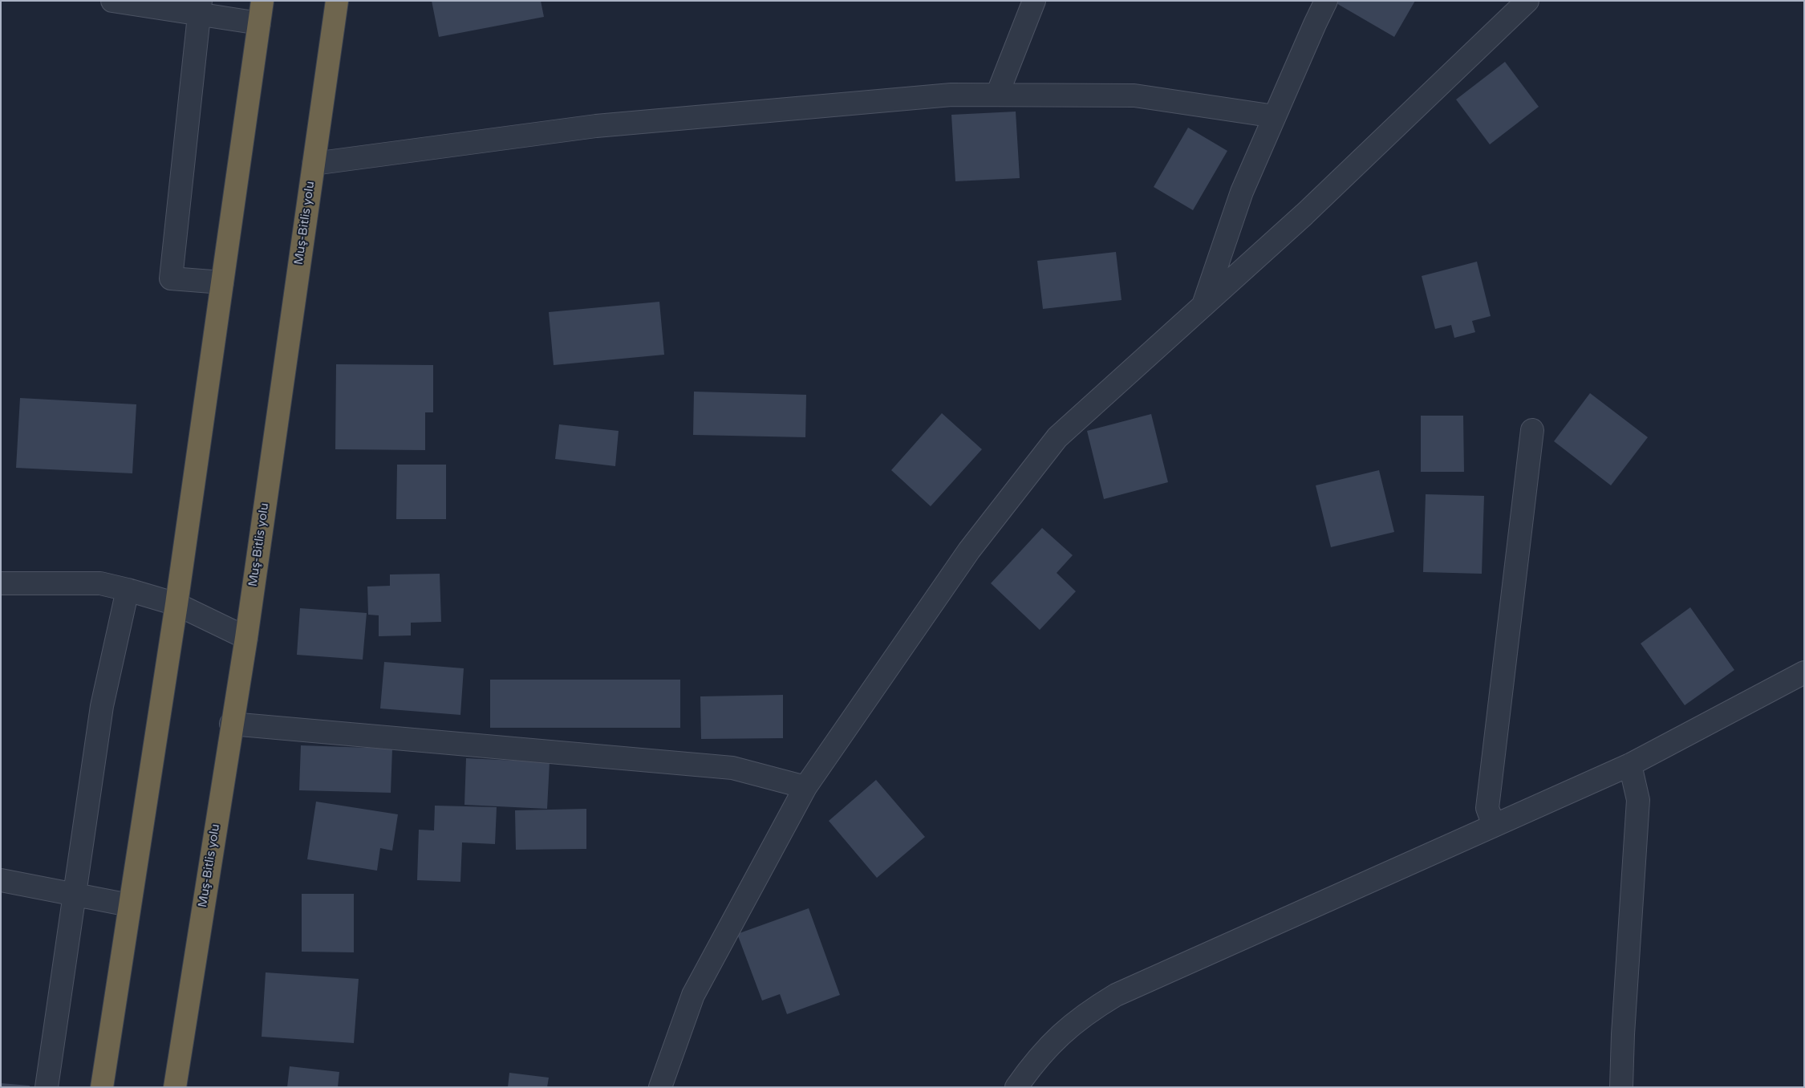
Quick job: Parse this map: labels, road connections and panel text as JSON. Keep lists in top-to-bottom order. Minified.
{"streets":{"highway":["Muş-Bitlis yolu"]}}
